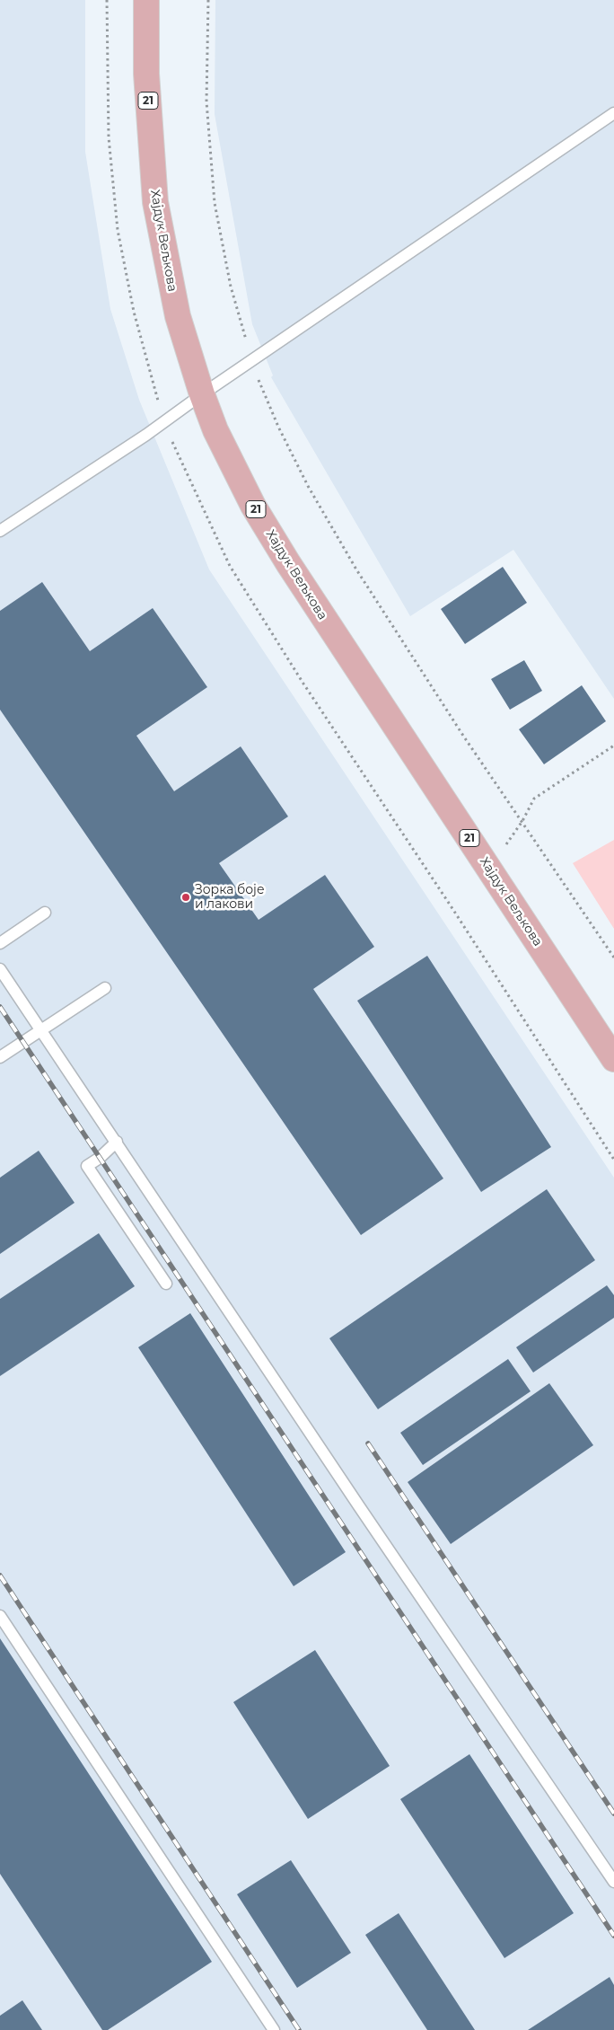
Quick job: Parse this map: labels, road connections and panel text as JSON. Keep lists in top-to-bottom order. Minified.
{"streets":{"main road":["21","Хајдук Вељкова"]},"places":["Зорка боје и лакови"]}
